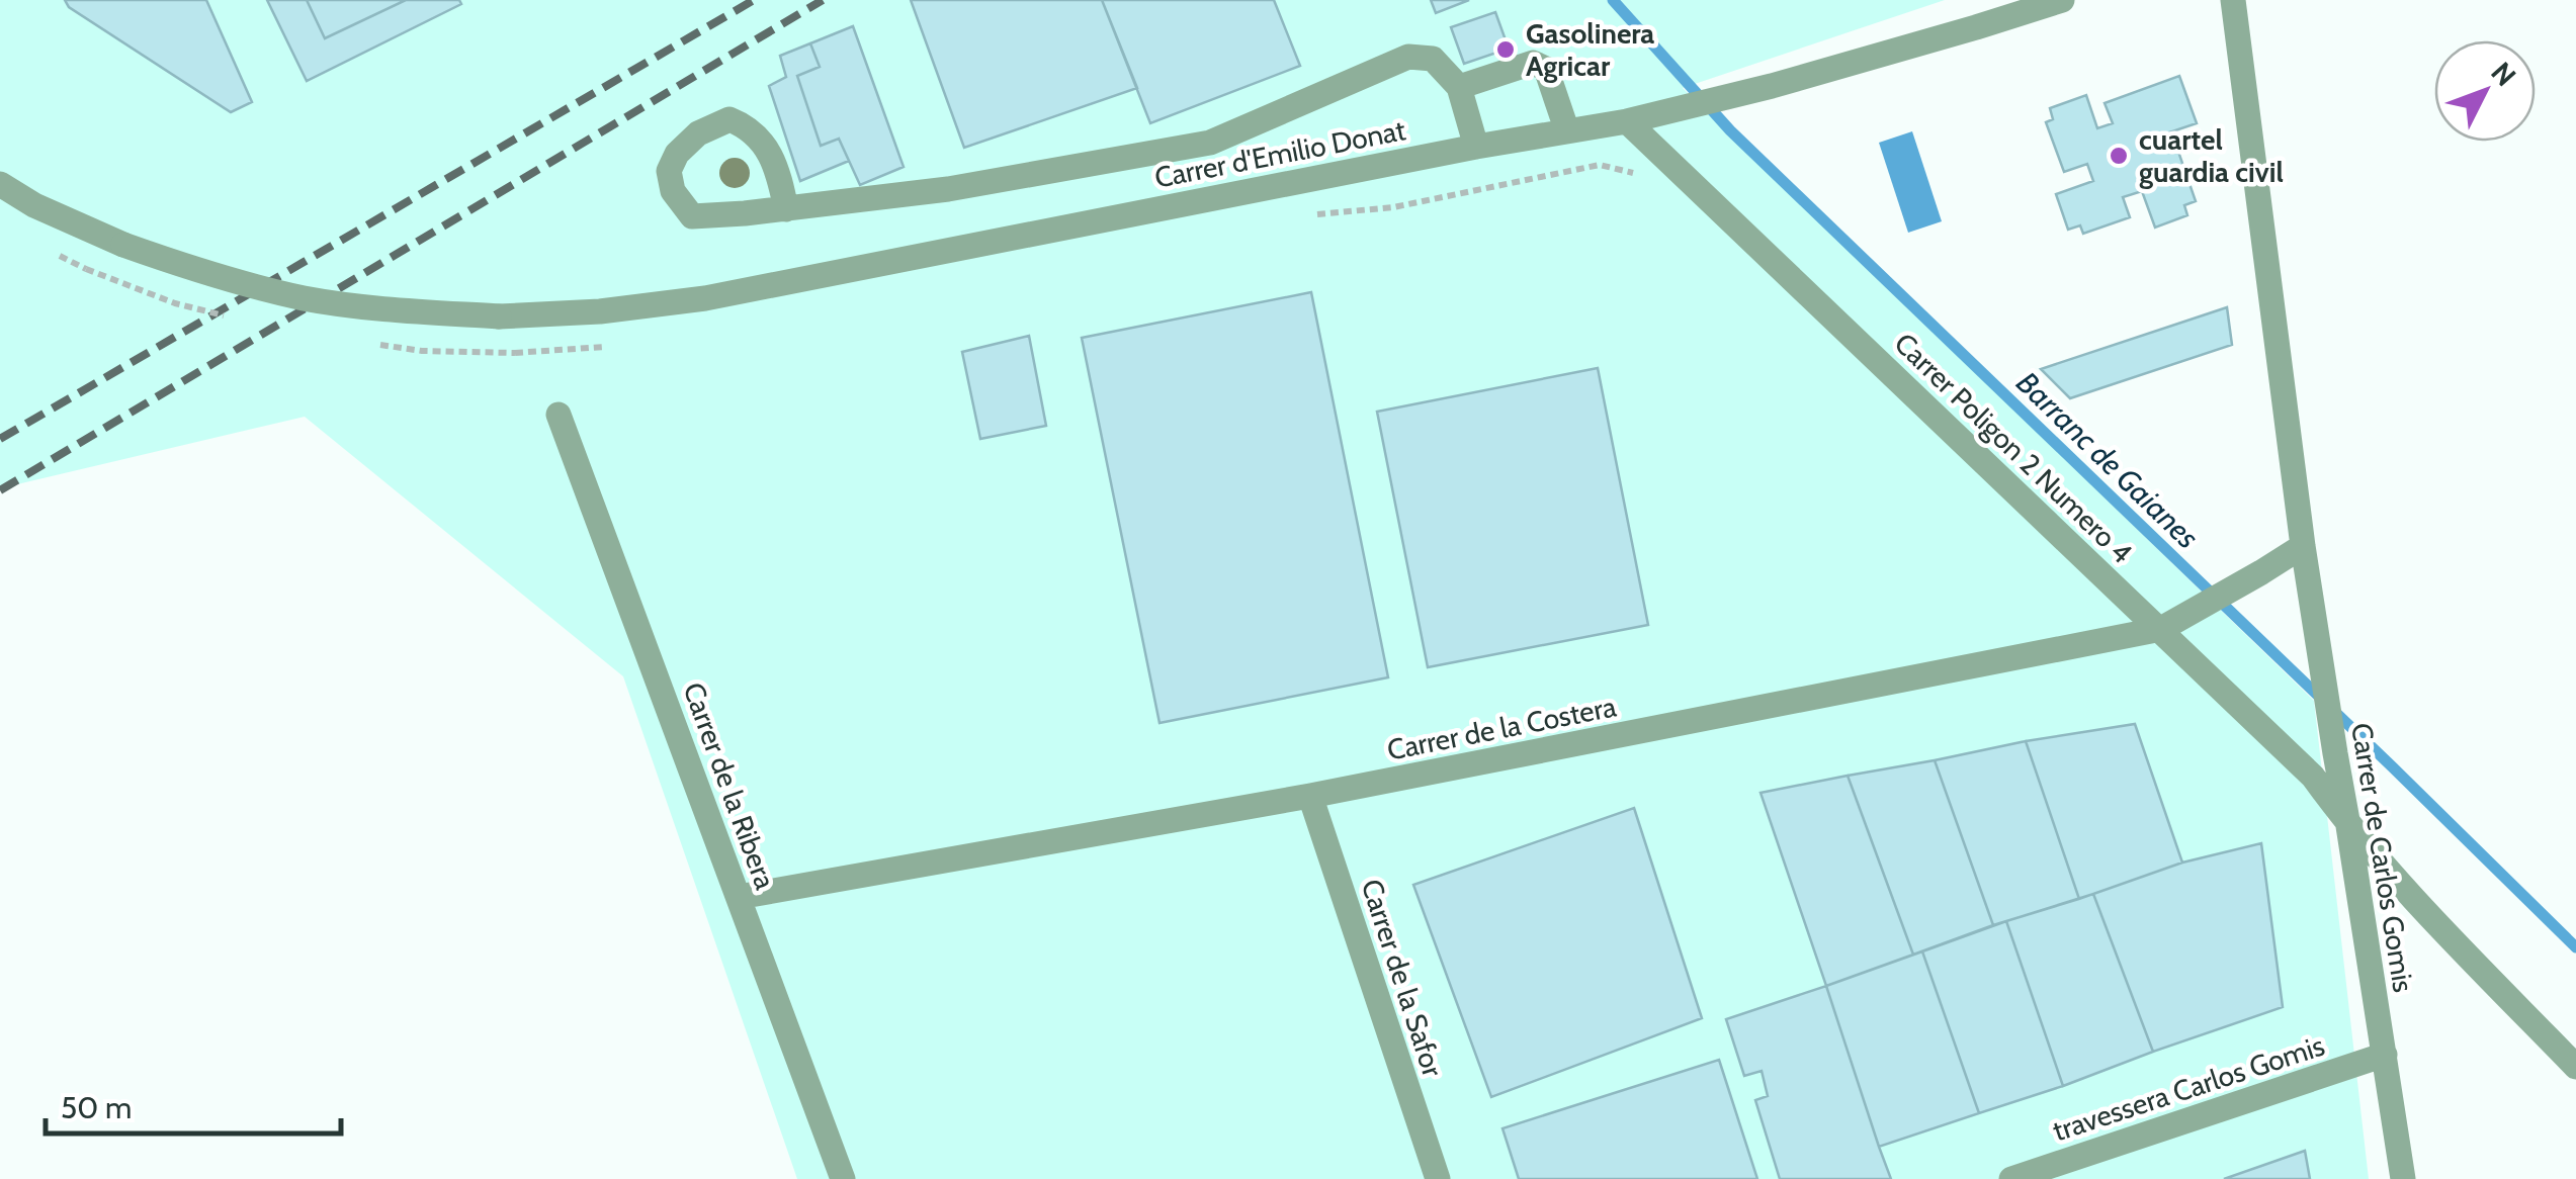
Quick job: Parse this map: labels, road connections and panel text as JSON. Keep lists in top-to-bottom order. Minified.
{"streets":{"street":["Carrer d'Emilio Donat","Carrer Poligon 2 Numero 4","Carrer de la Costera","Carrer de la Ribera","Carrer de Carlos Gomis","Carrer de la Safor","travessera Carlos Gomis"]},"crossings":[["Carrer d'Emilio Donat","Carrer Poligon 2 Numero 4"],["Carrer Poligon 2 Numero 4","Carrer de la Costera"],["Carrer Poligon 2 Numero 4","Carrer de Carlos Gomis"],["Carrer de la Costera","Carrer de la Ribera"],["Carrer de la Costera","Carrer de Carlos Gomis"],["Carrer de la Costera","Carrer de la Safor"],["Carrer de Carlos Gomis","travessera Carlos Gomis"]],"water":["Barranc de Gaianes"],"places":["Gasolinera Agricar","cuartel guardia civil"],"scale_bar":"50 m","north":"top right"}
